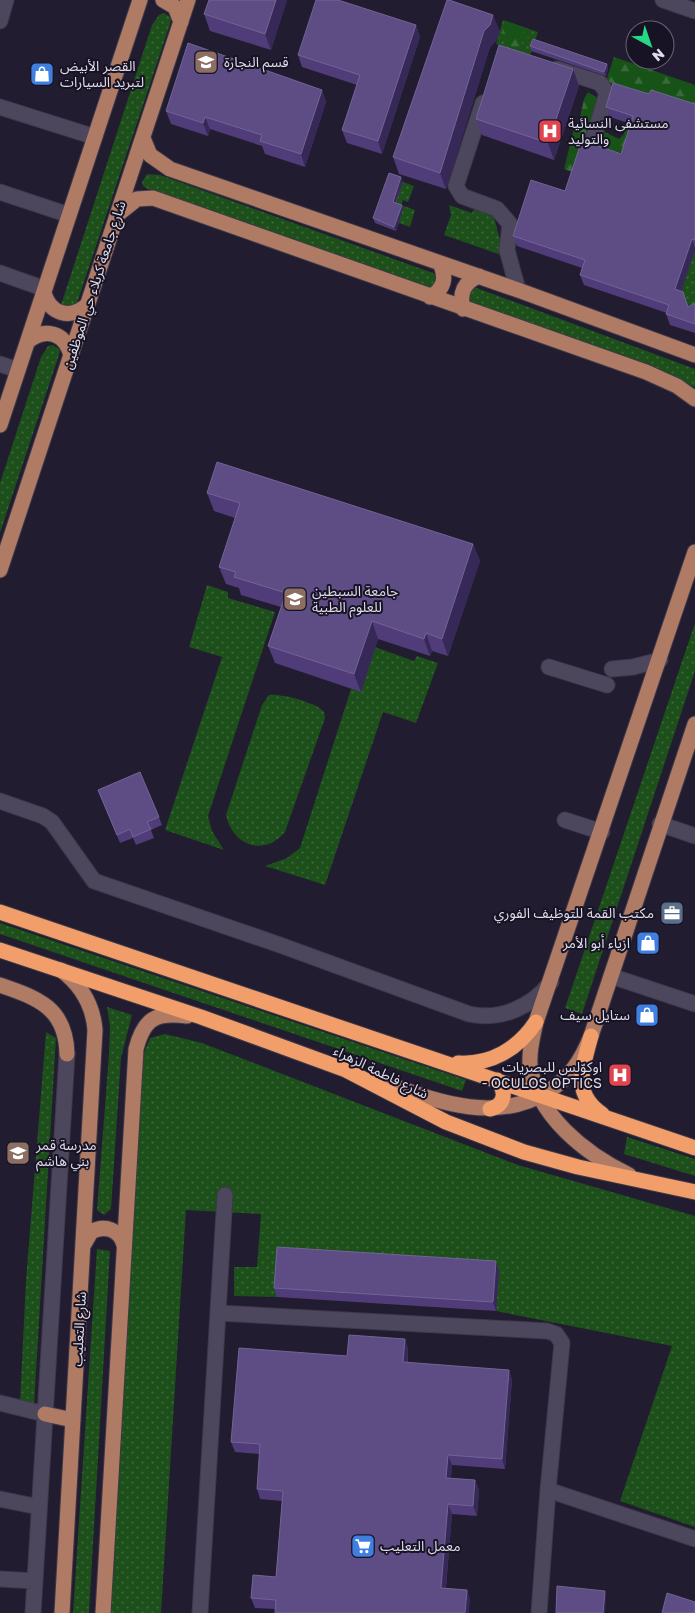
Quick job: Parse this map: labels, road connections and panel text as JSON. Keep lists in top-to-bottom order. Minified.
{"streets":{"highway":["شارع فاطمة الزهراء"],"main road":["شارع جامعة كربلاء حي الموظفين","شارع التعليب"]},"crossings":[["شارع فاطمة الزهراء","شارع التعليب"]],"places":{"school or university":["قسم النجارة","جامعة السبطين للعلوم الطبية","مدرسة قمر بني هاشم"],"shop":["القصر الأبيض لتبريد السيارات","ازياء أبو الأمر","ستايل سيف"],"hospital":["مستشفى النسائية والتوليد","اوكوّلس للبصريات - OCULOS OPTICS"],"office":["مكتب القمة للتوظيف الفوري"],"supermarket":["معمل التعليب"]},"north":"bottom right"}
